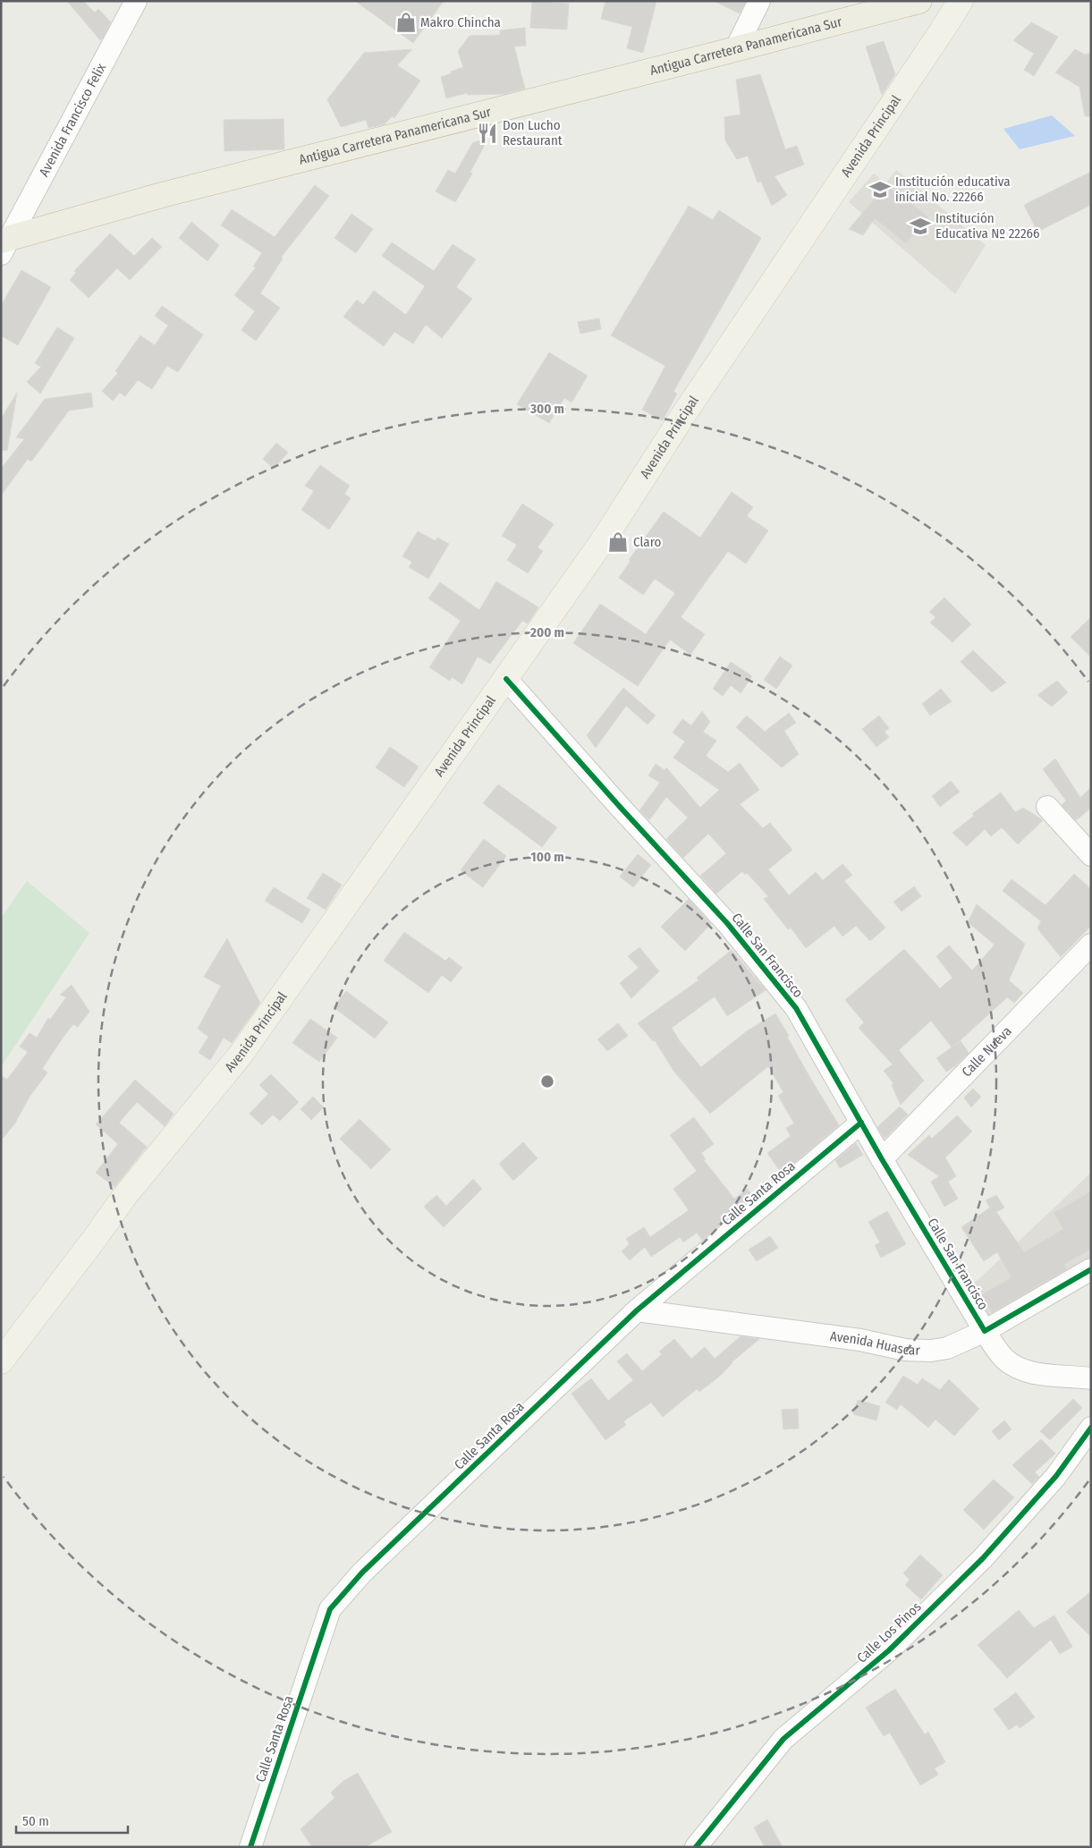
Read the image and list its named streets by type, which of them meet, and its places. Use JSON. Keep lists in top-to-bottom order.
{
  "streets": {
    "highway": ["Antigua Carretera Panamericana Sur"],
    "main road": ["Avenida Principal"],
    "street": [
      "Avenida Francisco Felix",
      "Calle San Francisco",
      "Calle Nueva",
      "Calle Santa Rosa",
      "Avenida Huascar",
      "Calle Los Pinos"
    ]
  },
  "crossings": [
    ["Antigua Carretera Panamericana Sur", "Avenida Francisco Felix"],
    ["Avenida Principal", "Calle San Francisco"],
    ["Calle San Francisco", "Calle Nueva"],
    ["Calle San Francisco", "Calle Santa Rosa"],
    ["Calle San Francisco", "Avenida Huascar"],
    ["Calle Santa Rosa", "Avenida Huascar"]
  ],
  "places": {
    "shop": ["Makro Chincha", "Claro"],
    "restaurant": ["Don Lucho Restaurant"],
    "school or university": ["Institución educativa inicial No. 22266", "Institución Educativa Nº 22266"]
  },
  "scale_bar": "50 m",
  "rings": ["300 m", "200 m", "100 m"]
}
